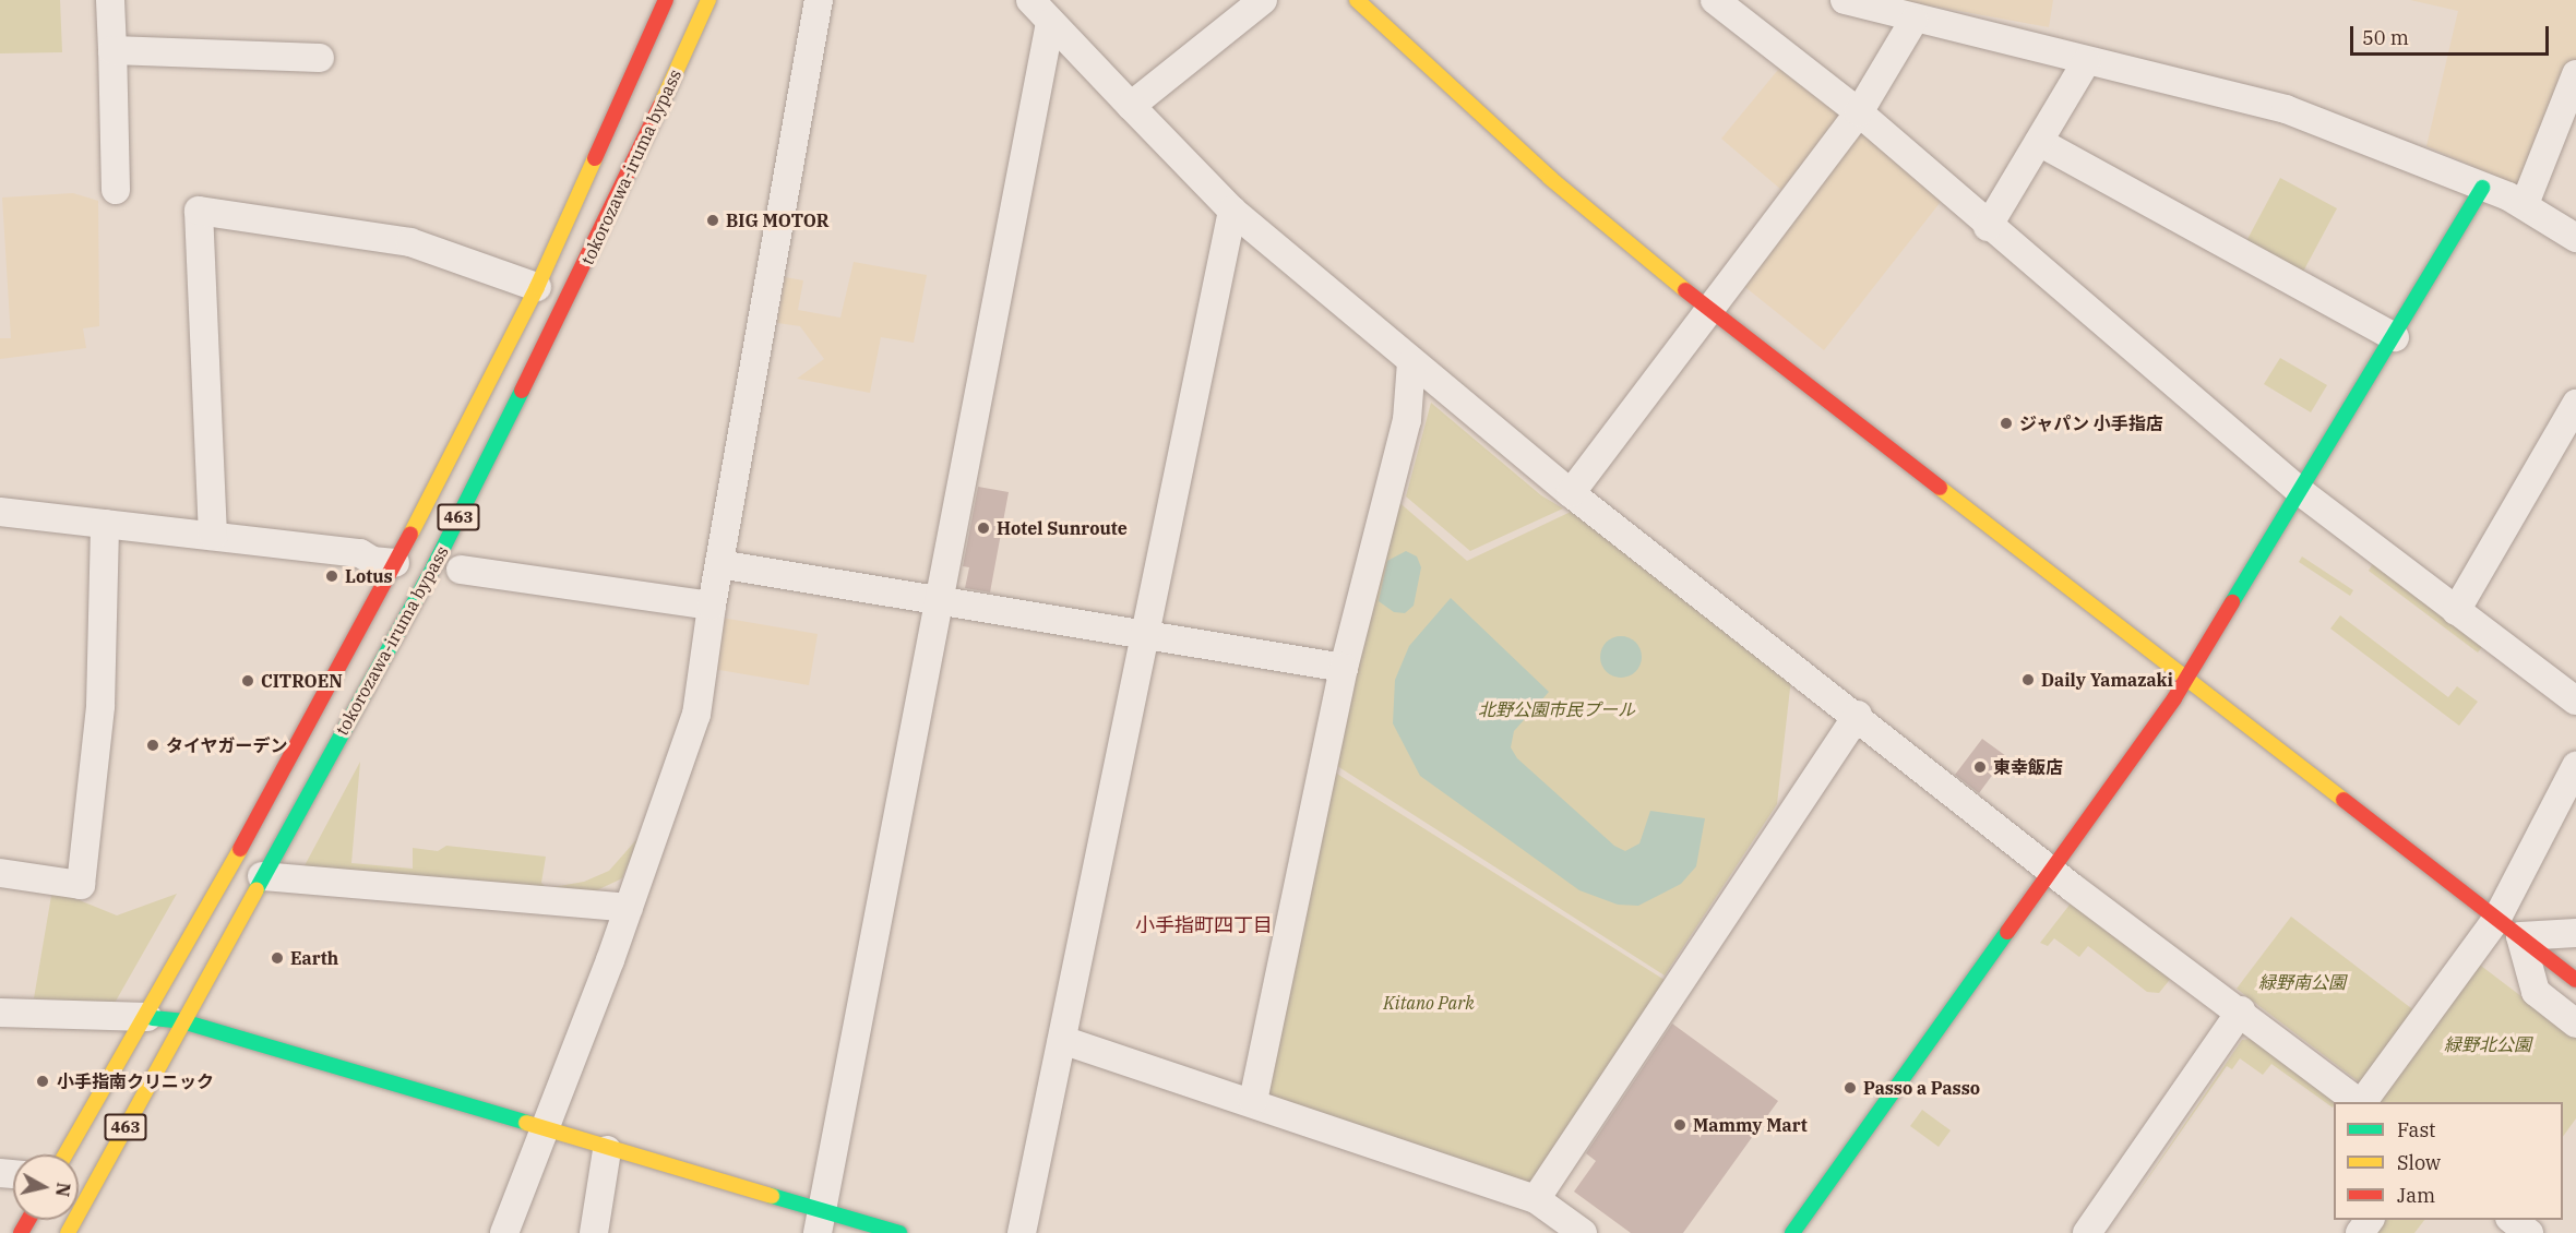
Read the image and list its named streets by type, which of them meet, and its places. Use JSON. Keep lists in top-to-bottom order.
{
  "streets": {
    "main road": ["tokorozawa-iruma bypass", "463"]
  },
  "districts": ["小手指町四丁目"],
  "parks": [
    "北野公園市民プール",
    "緑野南公園",
    "Kitano Park",
    "緑野北公園"
  ],
  "places": [
    "BIG MOTOR",
    "ジャパン 小手指店",
    "Hotel Sunroute",
    "Lotus",
    "Daily Yamazaki",
    "CITROEN",
    "タイヤガーデン",
    "東幸飯店",
    "Earth",
    "小手指南クリニック",
    "Passo a Passo",
    "Mammy Mart"
  ],
  "legend": ["Fast", "Slow", "Jam"],
  "scale_bar": "50 m",
  "north": "right"
}
